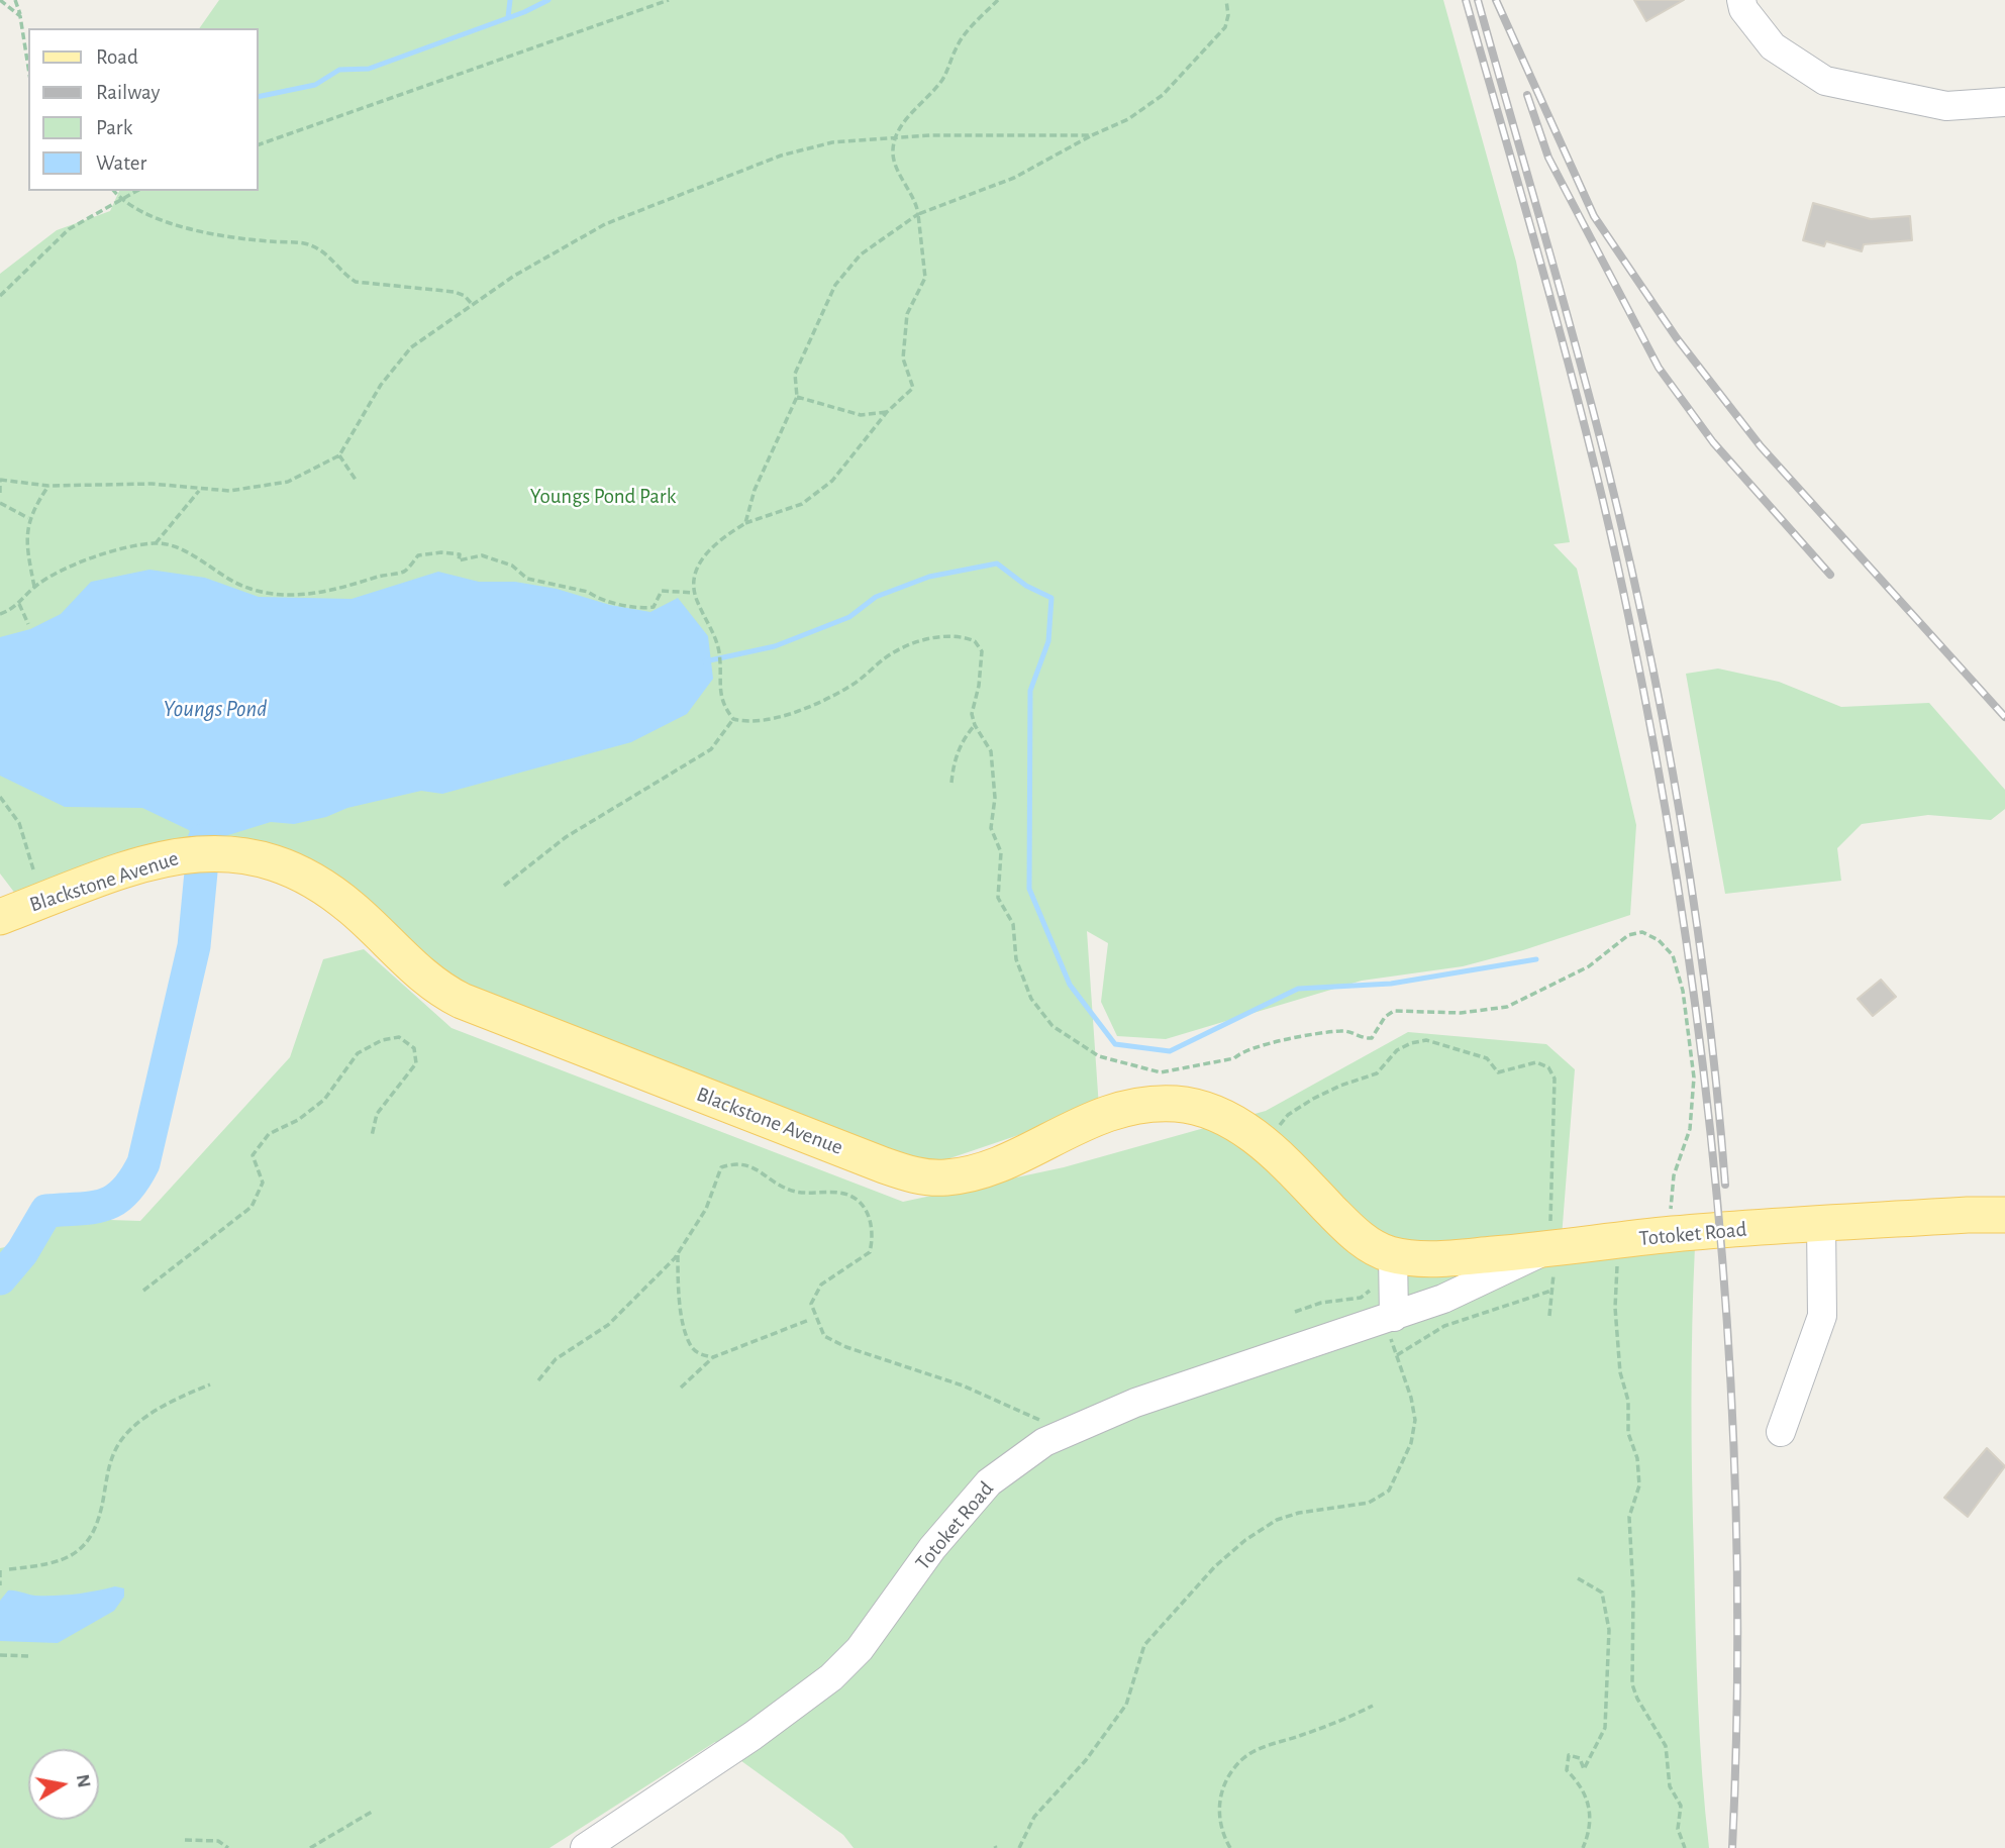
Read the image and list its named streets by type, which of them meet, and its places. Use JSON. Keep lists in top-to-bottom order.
{
  "streets": {
    "main road": ["Blackstone Avenue", "Totoket Road"]
  },
  "crossings": [
    ["Blackstone Avenue", "Totoket Road"]
  ],
  "water": ["Youngs Pond"],
  "parks": ["Youngs Pond Park"],
  "legend": [
    "Road",
    "Railway",
    "Park",
    "Water"
  ],
  "north": "right"
}
